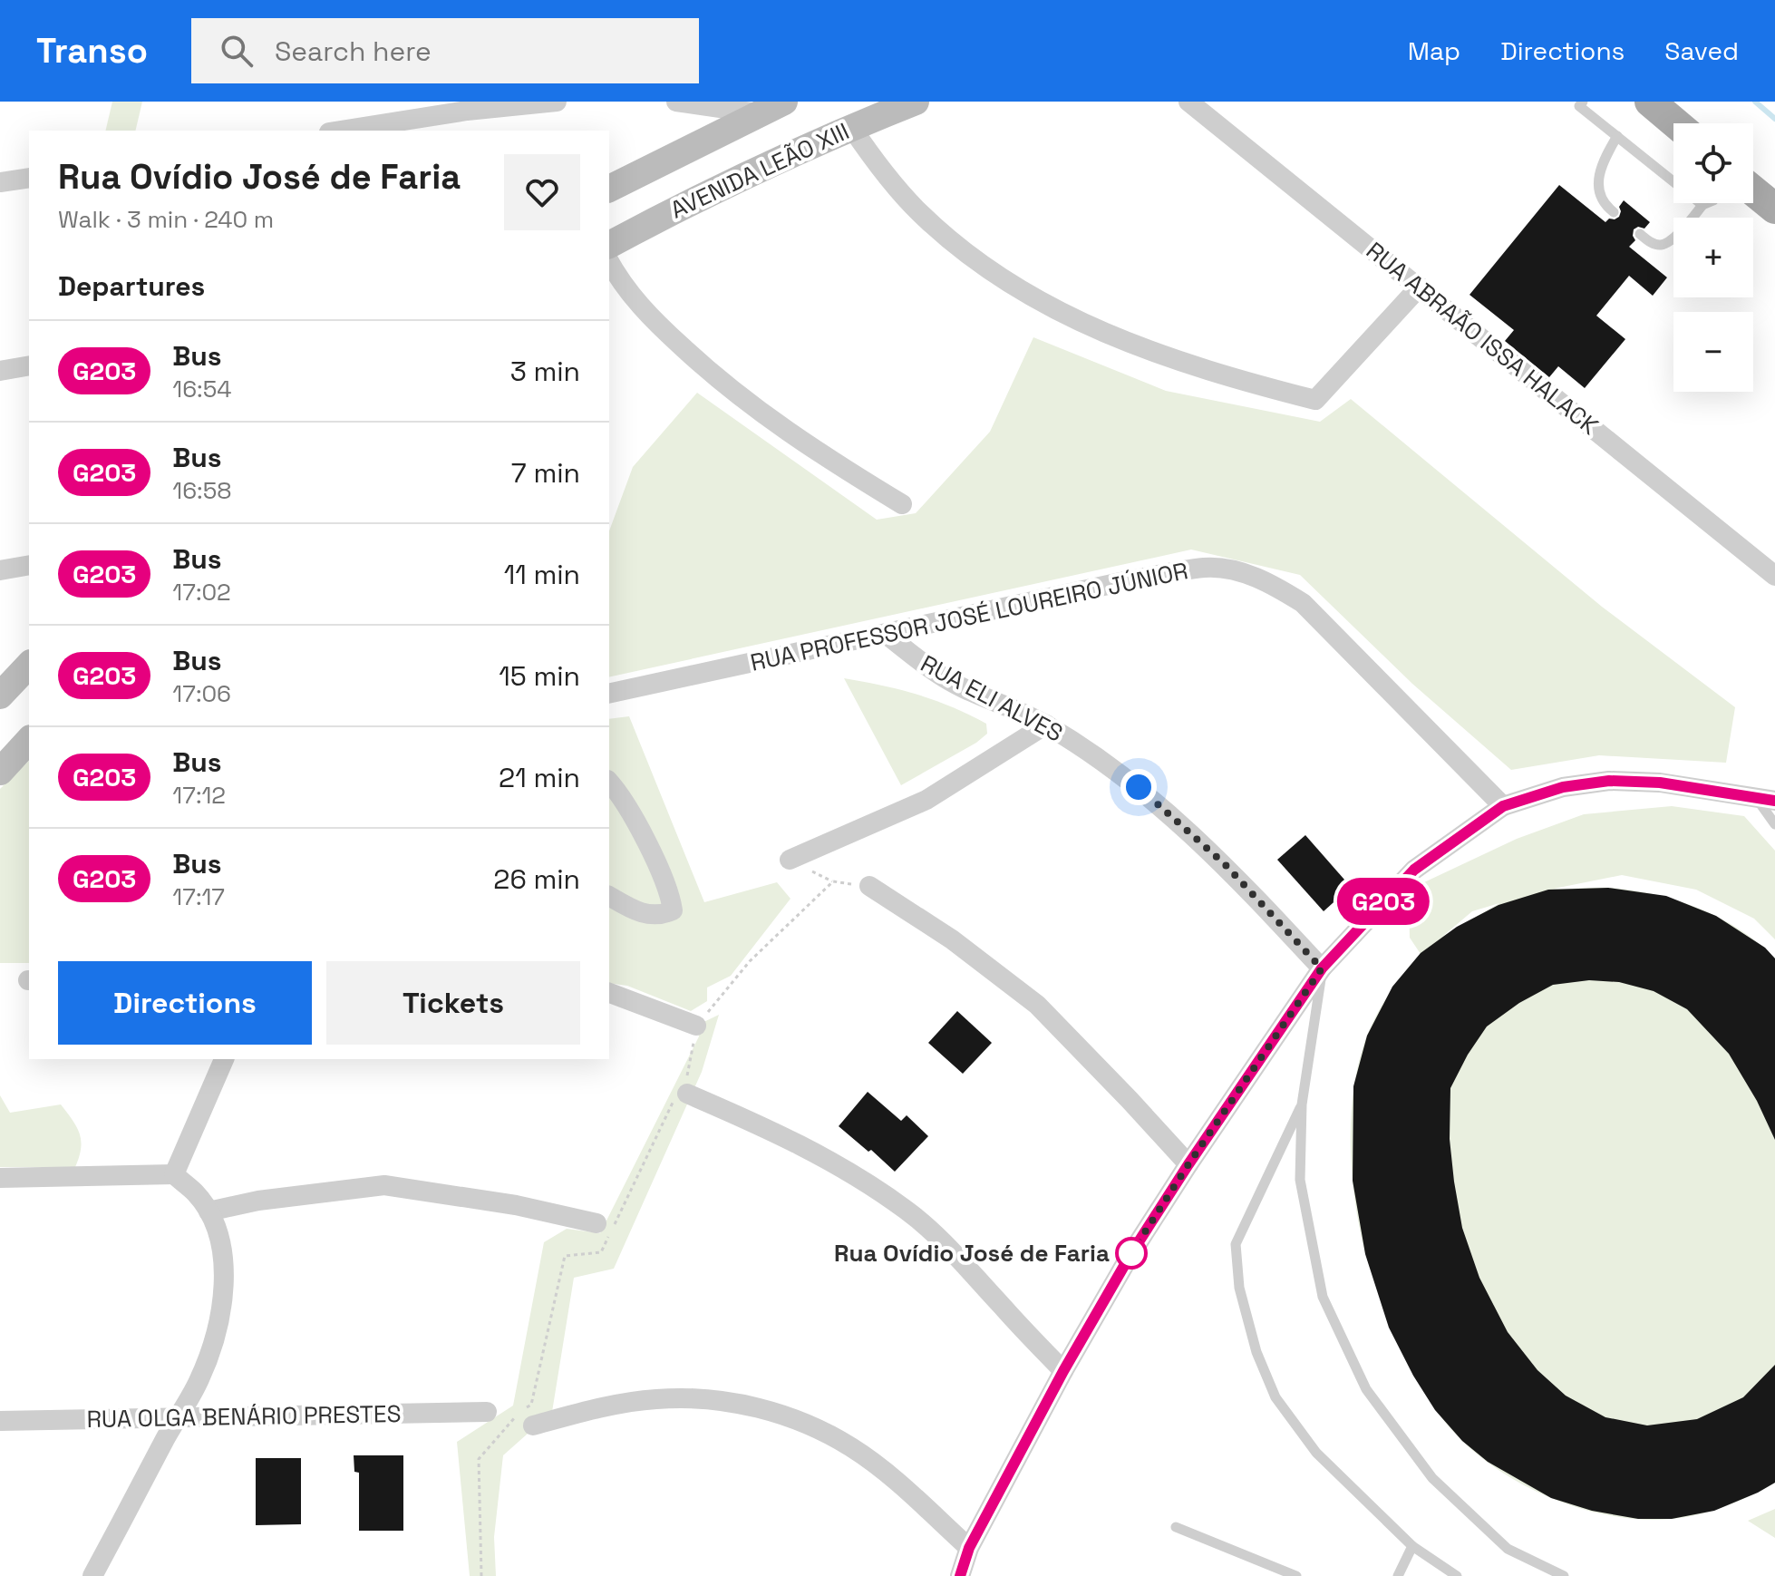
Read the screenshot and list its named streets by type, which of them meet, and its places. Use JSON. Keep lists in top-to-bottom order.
{
  "streets": {
    "main road": ["AVENIDA LEÃO XIII"],
    "street": [
      "RUA ABRAÃO ISSA HALACK",
      "RUA PROFESSOR JOSÉ LOUREIRO JÚNIOR",
      "RUA ELI ALVES",
      "RUA OLGA BENÁRIO PRESTES"
    ]
  },
  "crossings": [
    ["RUA PROFESSOR JOSÉ LOUREIRO JÚNIOR", "RUA ELI ALVES"]
  ],
  "places": ["Rua Ovídio José de Faria"],
  "lines": ["bus line G203"],
  "page": {
    "header": "Transo",
    "search": "Search here",
    "nav": ["Map", "Directions", "Saved"],
    "on_map": "G203",
    "map_buttons": ["+", "−"],
    "heading": [
      ["Rua Ovídio José de Faria", "Walk · 3 min · 240 m"],
      "Departures"
    ],
    "list": [
      {
        "mark": "G203",
        "name": "Bus",
        "note": "16:54",
        "value": "3 min"
      },
      {
        "mark": "G203",
        "name": "Bus",
        "note": "16:58",
        "value": "7 min"
      },
      {
        "mark": "G203",
        "name": "Bus",
        "note": "17:02",
        "value": "11 min"
      },
      {
        "mark": "G203",
        "name": "Bus",
        "note": "17:06",
        "value": "15 min"
      },
      {
        "mark": "G203",
        "name": "Bus",
        "note": "17:12",
        "value": "21 min"
      },
      {
        "mark": "G203",
        "name": "Bus",
        "note": "17:17",
        "value": "26 min"
      }
    ],
    "buttons": ["Directions", "Tickets"]
  }
}
